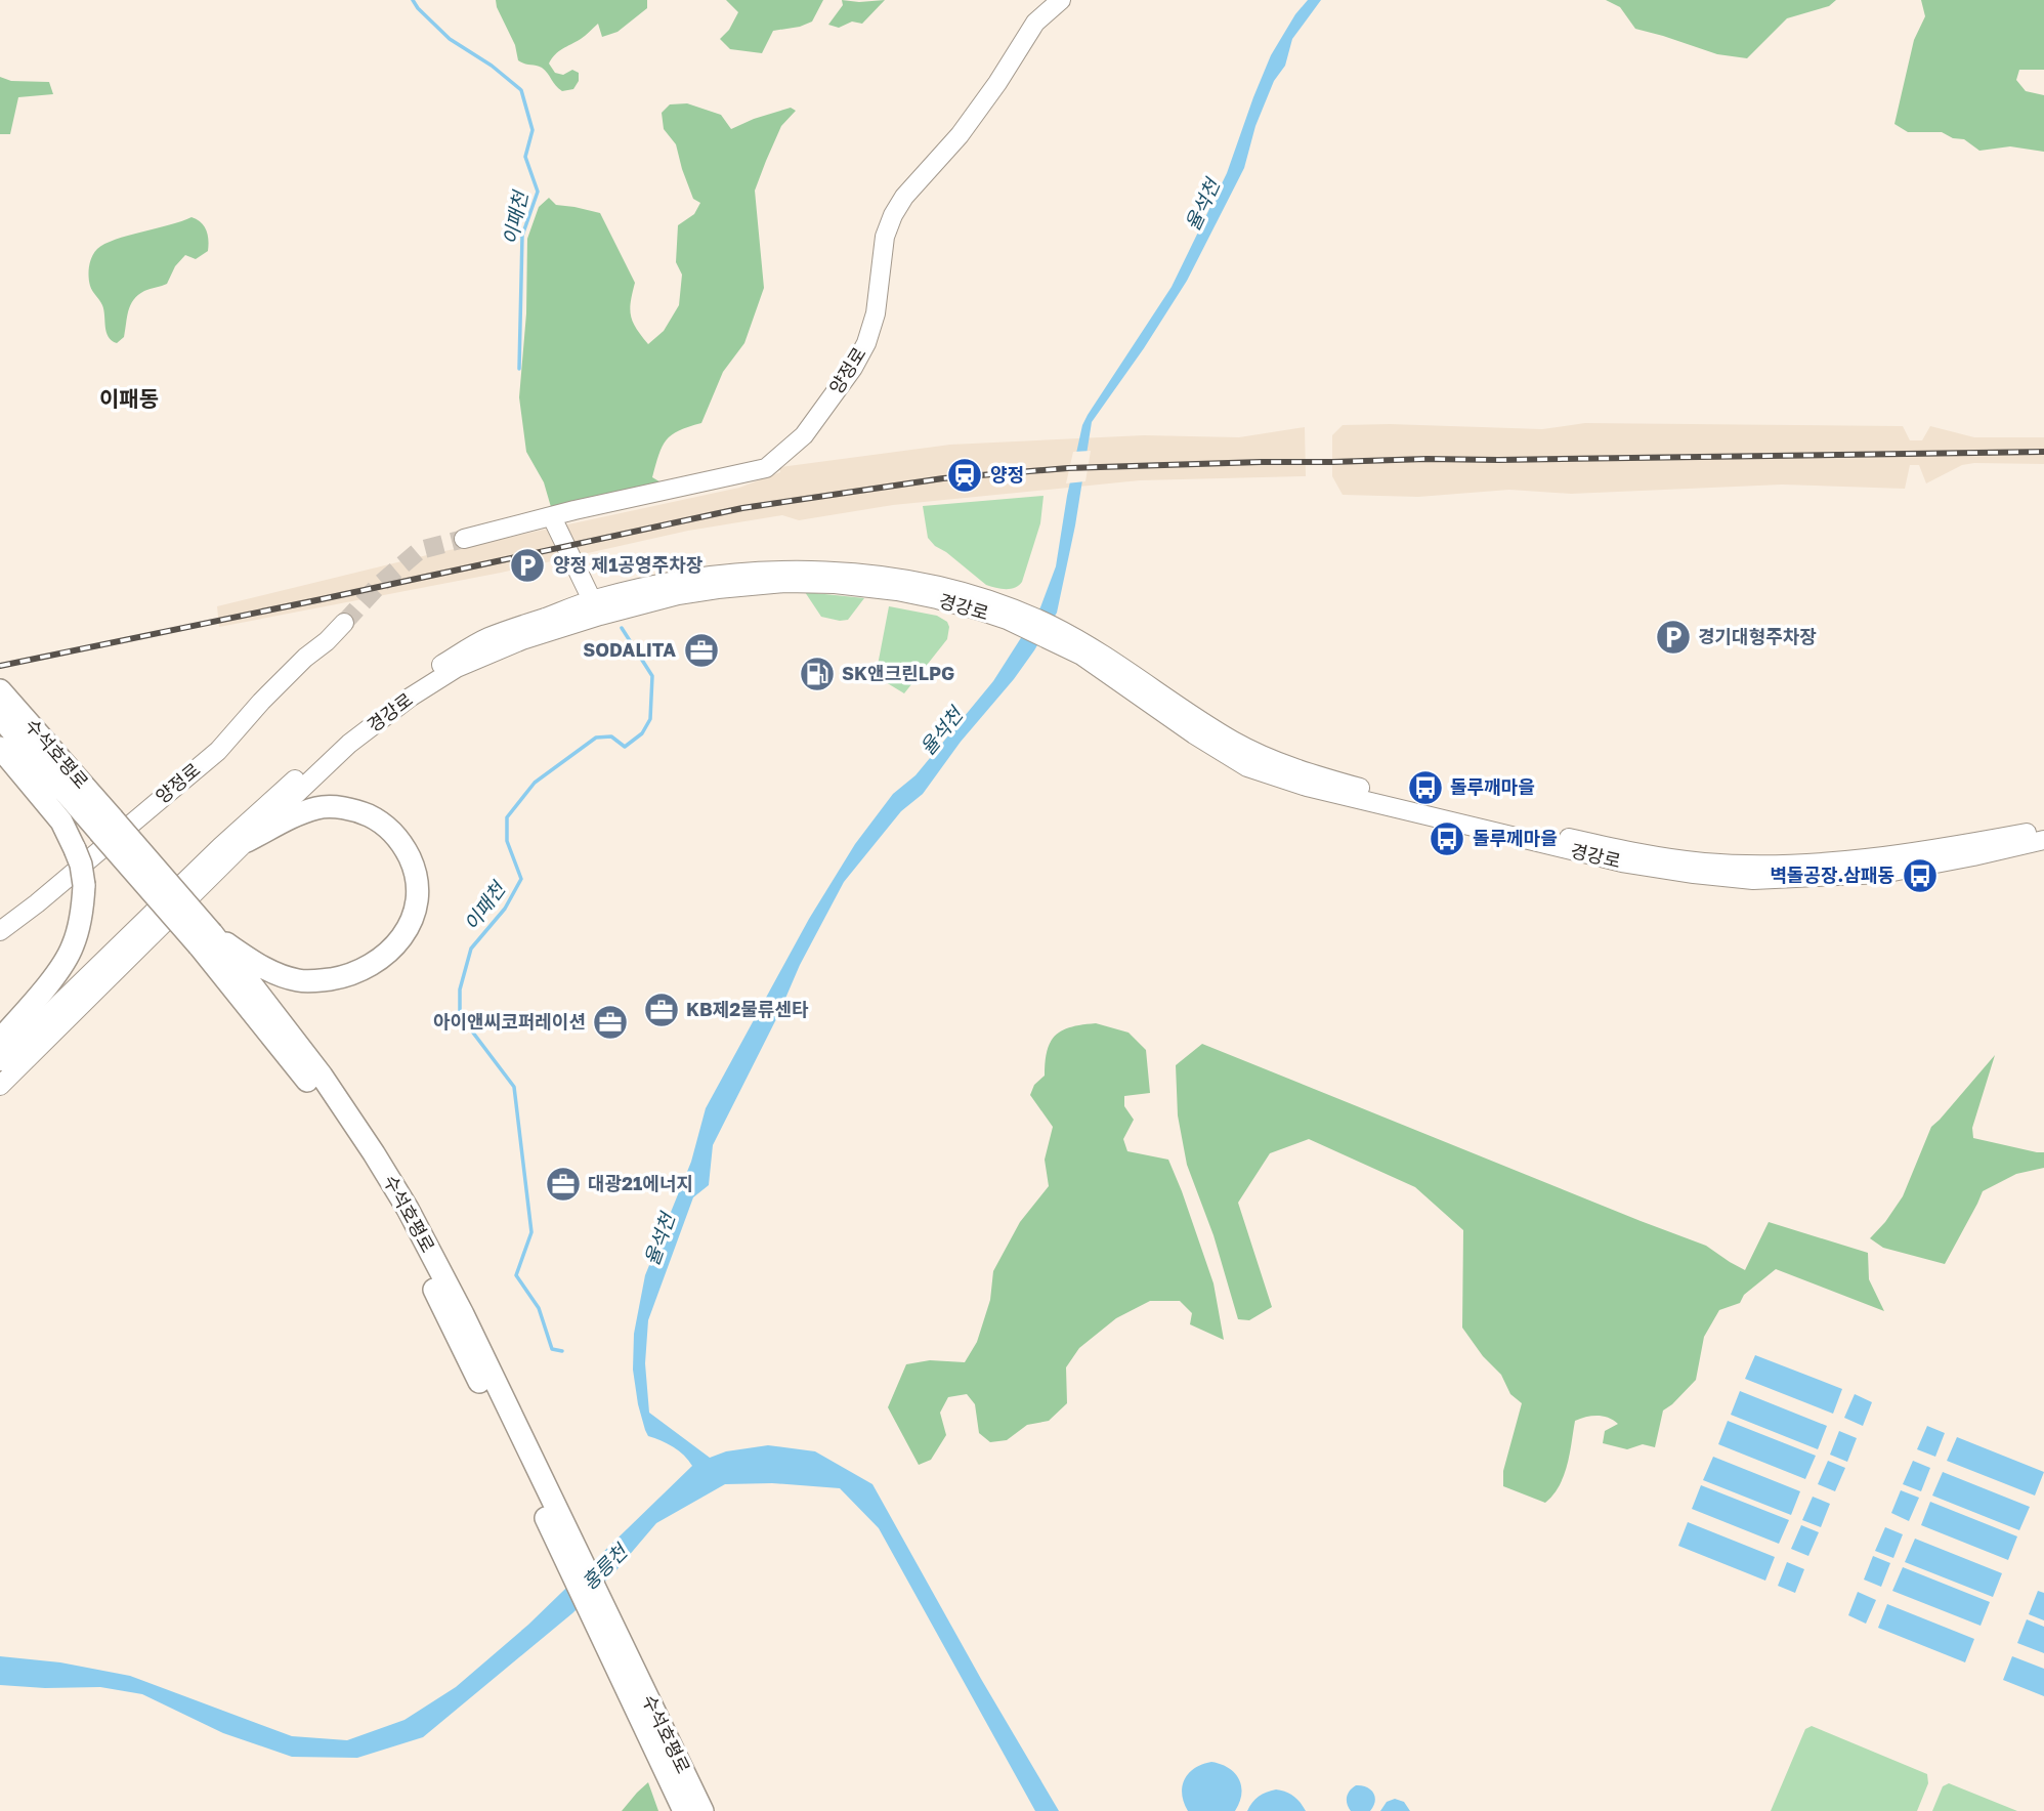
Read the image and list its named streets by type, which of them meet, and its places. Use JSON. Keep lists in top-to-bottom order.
{
  "streets": {
    "highway": ["수석호평로"],
    "main road": ["양정로", "경강로"]
  },
  "districts": ["이패동"],
  "water": ["율석천", "이패천", "홍릉천"],
  "places": {
    "station": ["양정"],
    "parking": ["양정 제1공영주차장", "경기대형주차장"],
    "office": [
      "SODALITA",
      "KB제2물류센타",
      "아이앤씨코퍼레이션",
      "대광21에너지"
    ],
    "fuel station": ["SK앤크린LPG"],
    "bus stop": ["돌루깨마을", "돌루께마을", "벽돌공장.삼패동"]
  }
}
